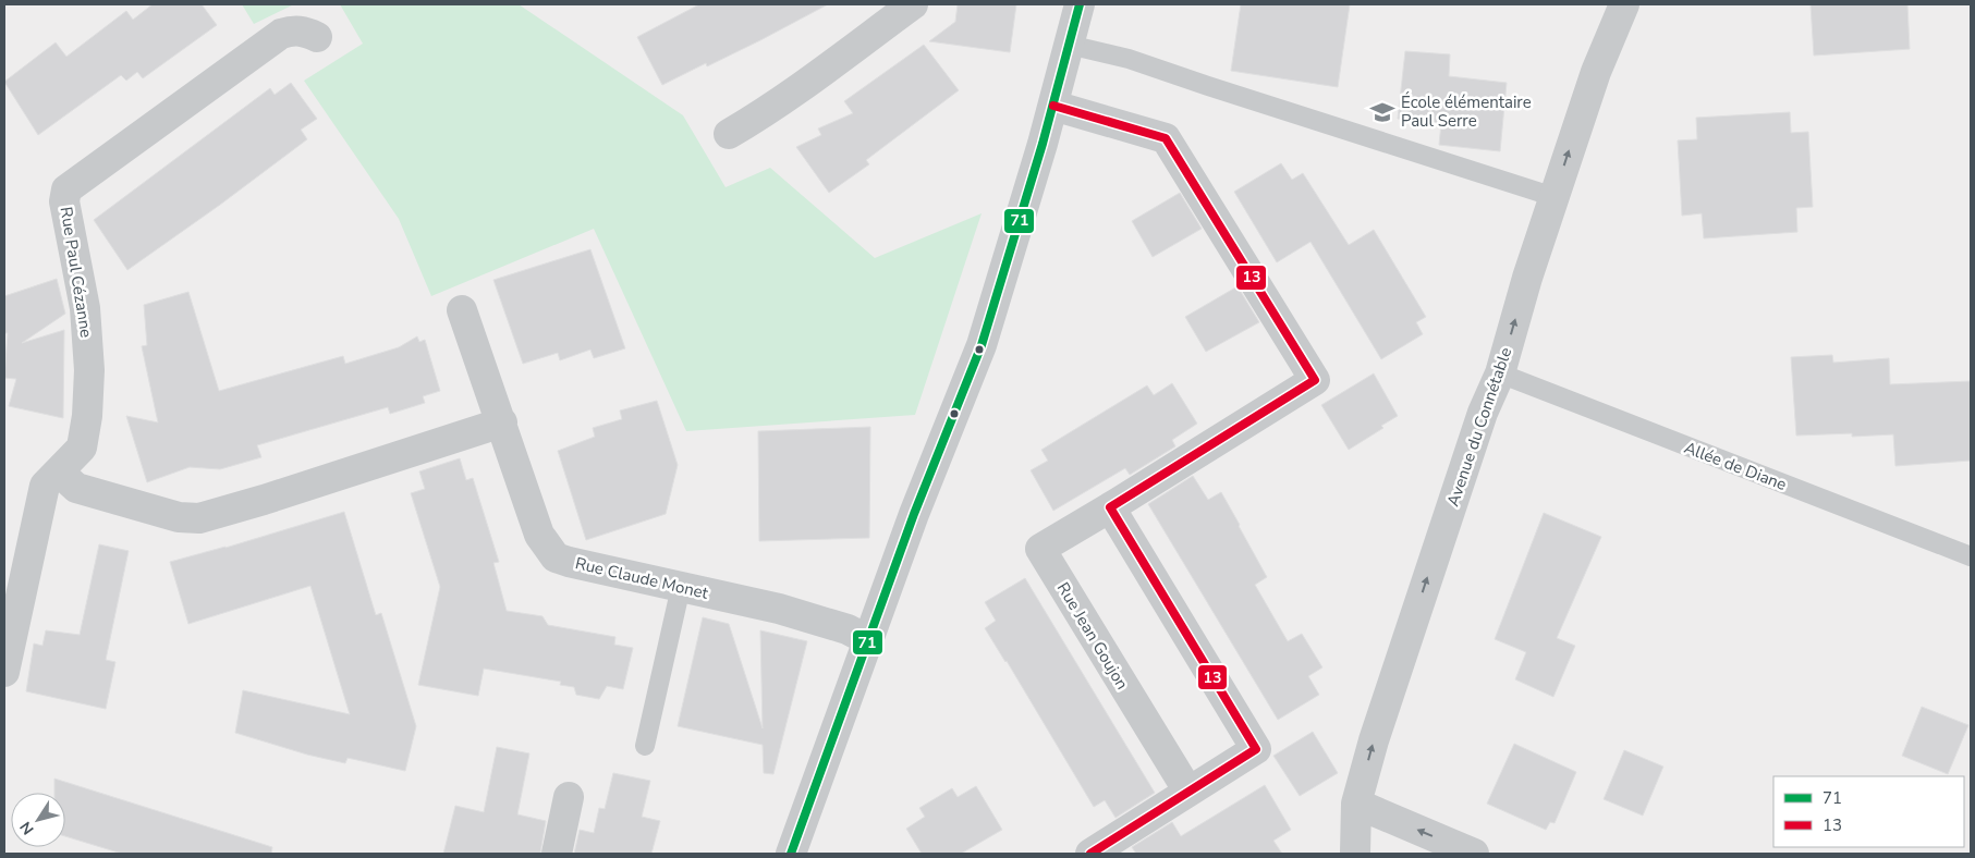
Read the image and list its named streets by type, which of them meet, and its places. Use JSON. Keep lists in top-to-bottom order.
{
  "streets": {
    "street": [
      "Rue Paul Cézanne",
      "Avenue du Connétable",
      "Rue Claude Monet",
      "Rue Jean Goujon"
    ],
    "lane": ["Allée de Diane"]
  },
  "crossings": [
    ["Avenue du Connétable", "Allée de Diane"]
  ],
  "one_way": ["Avenue du Connétable"],
  "places": {
    "school or university": ["École élémentaire Paul Serre"]
  },
  "lines": ["transit line 71", "transit line 13"],
  "legend": ["71", "13"],
  "north": "bottom left"
}
